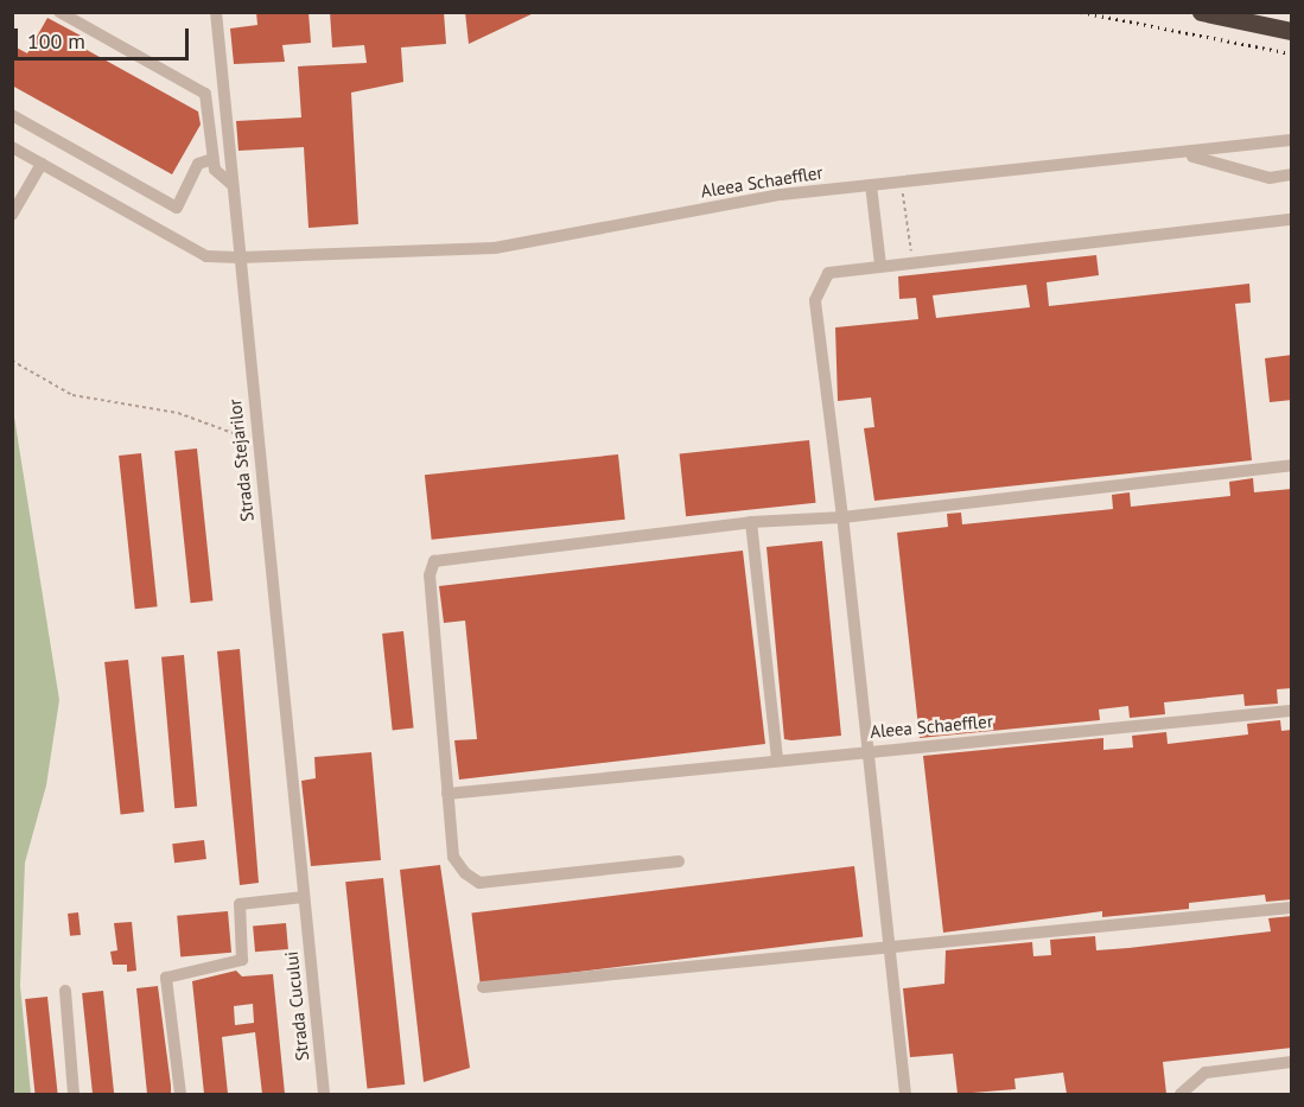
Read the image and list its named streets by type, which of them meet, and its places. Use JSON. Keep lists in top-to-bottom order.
{
  "streets": {
    "street": ["Aleea Schaeffler", "Strada Stejarilor", "Strada Cucului"]
  },
  "crossings": [
    ["Aleea Schaeffler", "Strada Stejarilor"],
    ["Strada Stejarilor", "Strada Cucului"]
  ],
  "scale_bar": "100 m"
}
